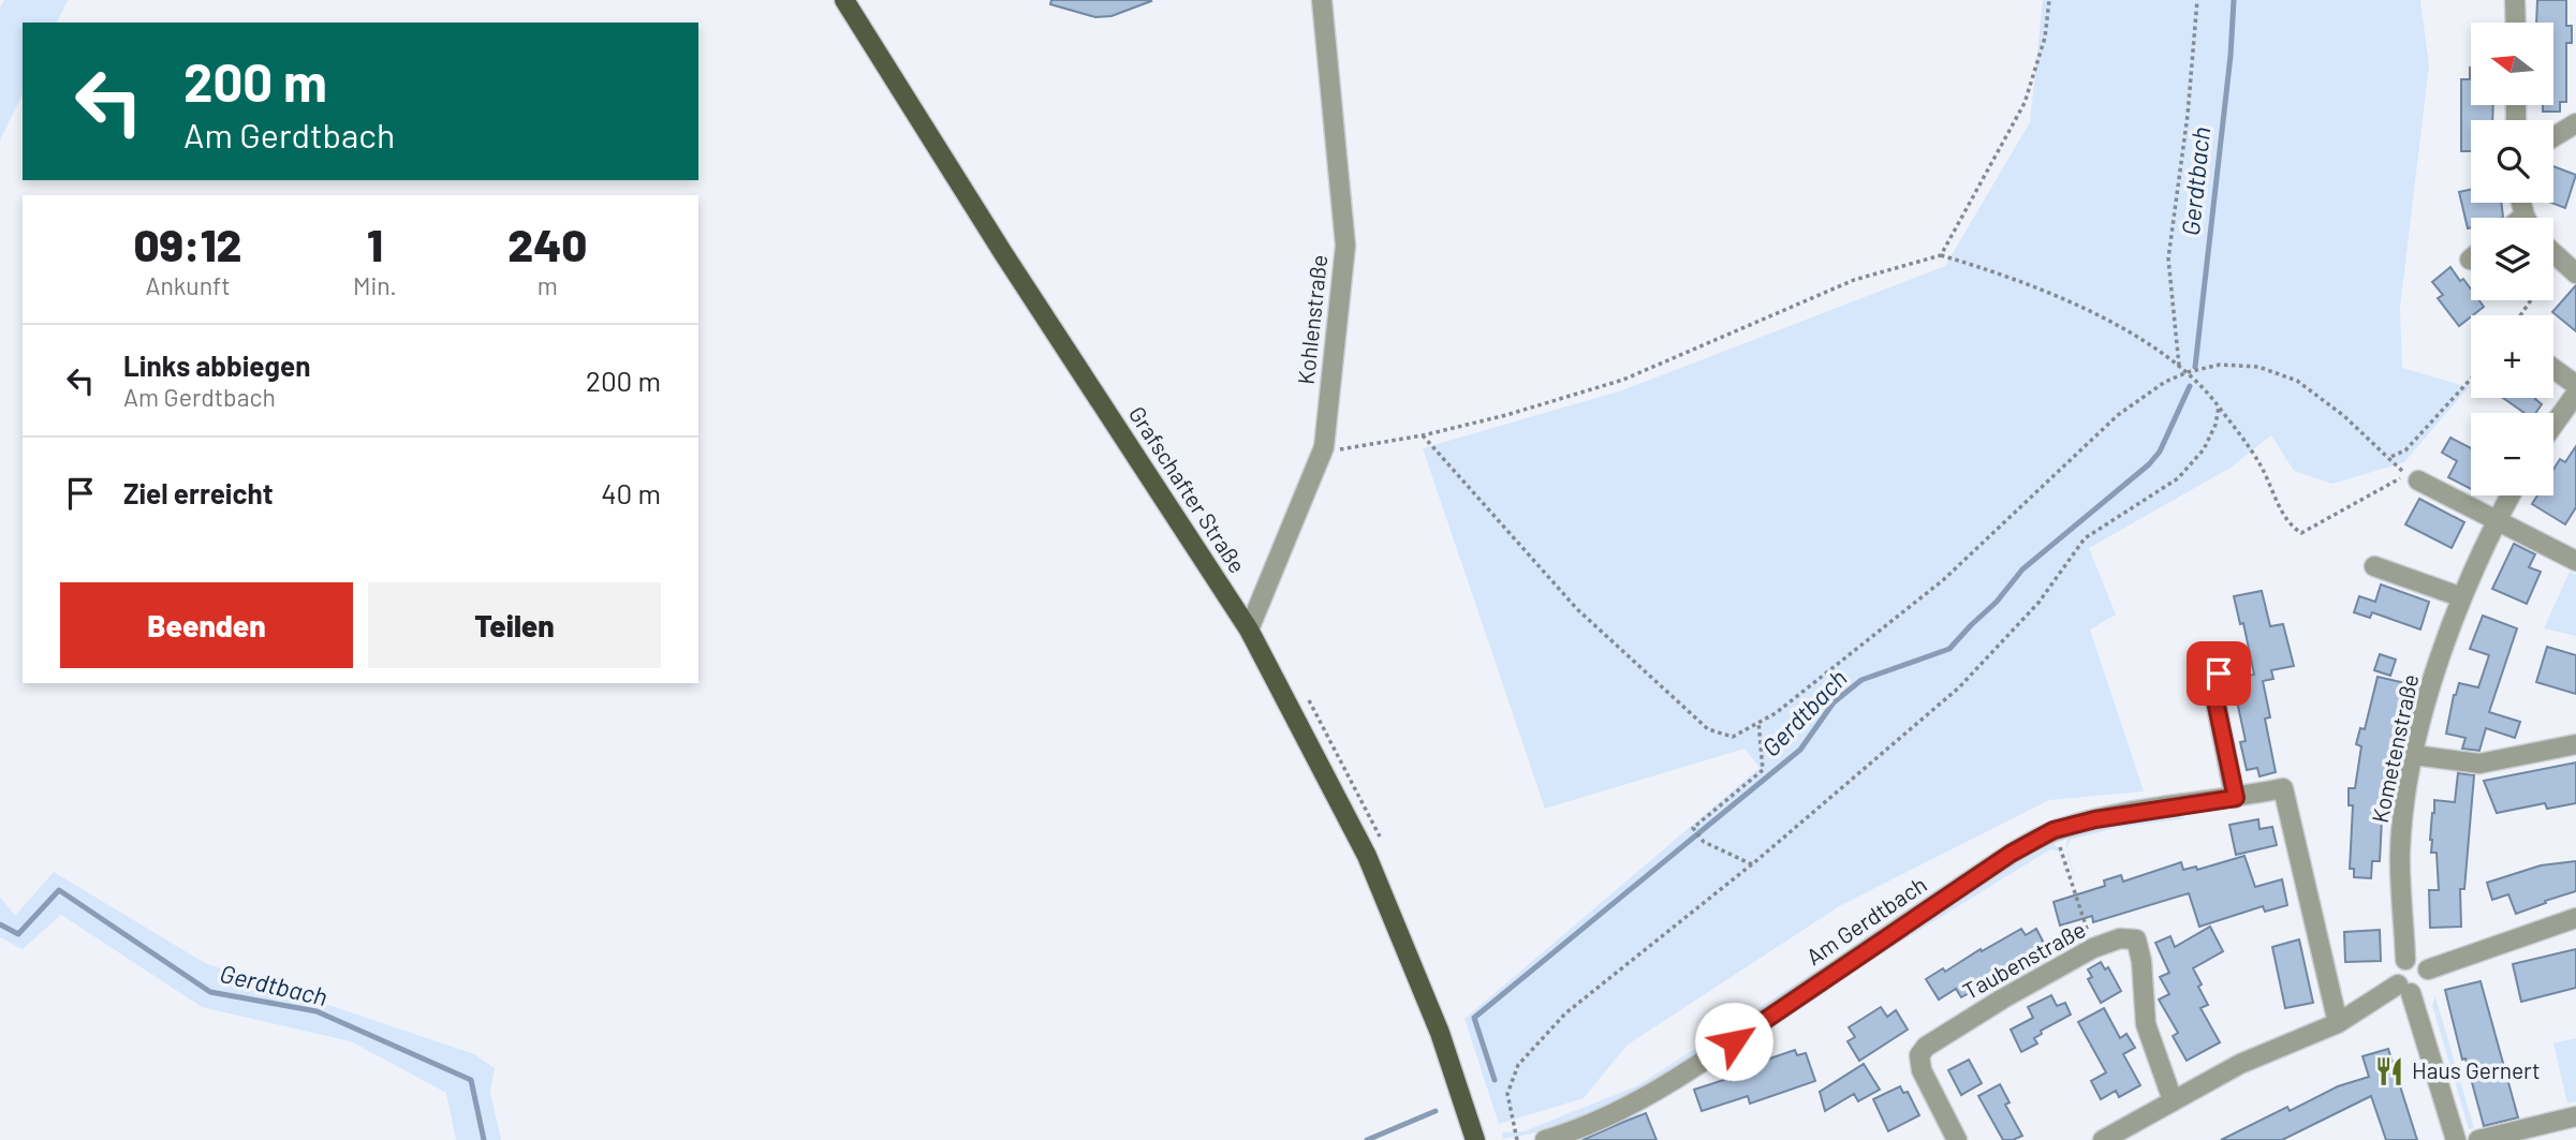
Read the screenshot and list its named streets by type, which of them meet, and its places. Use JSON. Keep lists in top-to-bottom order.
{
  "streets": {
    "main road": ["Grafschafter Straße"],
    "street": [
      "Kohlenstraße",
      "Kometenstraße",
      "Am Gerdtbach",
      "Taubenstraße"
    ]
  },
  "crossings": [
    ["Kohlenstraße", "Grafschafter Straße"]
  ],
  "water": ["Gerdtbach"],
  "places": {
    "restaurant": ["Haus Gernert"]
  },
  "north": "left",
  "page": {
    "map_buttons": ["+", "−"],
    "turn": ["200 m", "Am Gerdtbach"],
    "eta": [
      "09:12",
      "Ankunft",
      "1",
      "Min.",
      "240",
      "m"
    ],
    "list": [
      {
        "name": "Links abbiegen",
        "note": "Am Gerdtbach",
        "value": "200 m"
      },
      {
        "name": "Ziel erreicht",
        "value": "40 m"
      }
    ],
    "buttons": ["Beenden", "Teilen"]
  }
}
